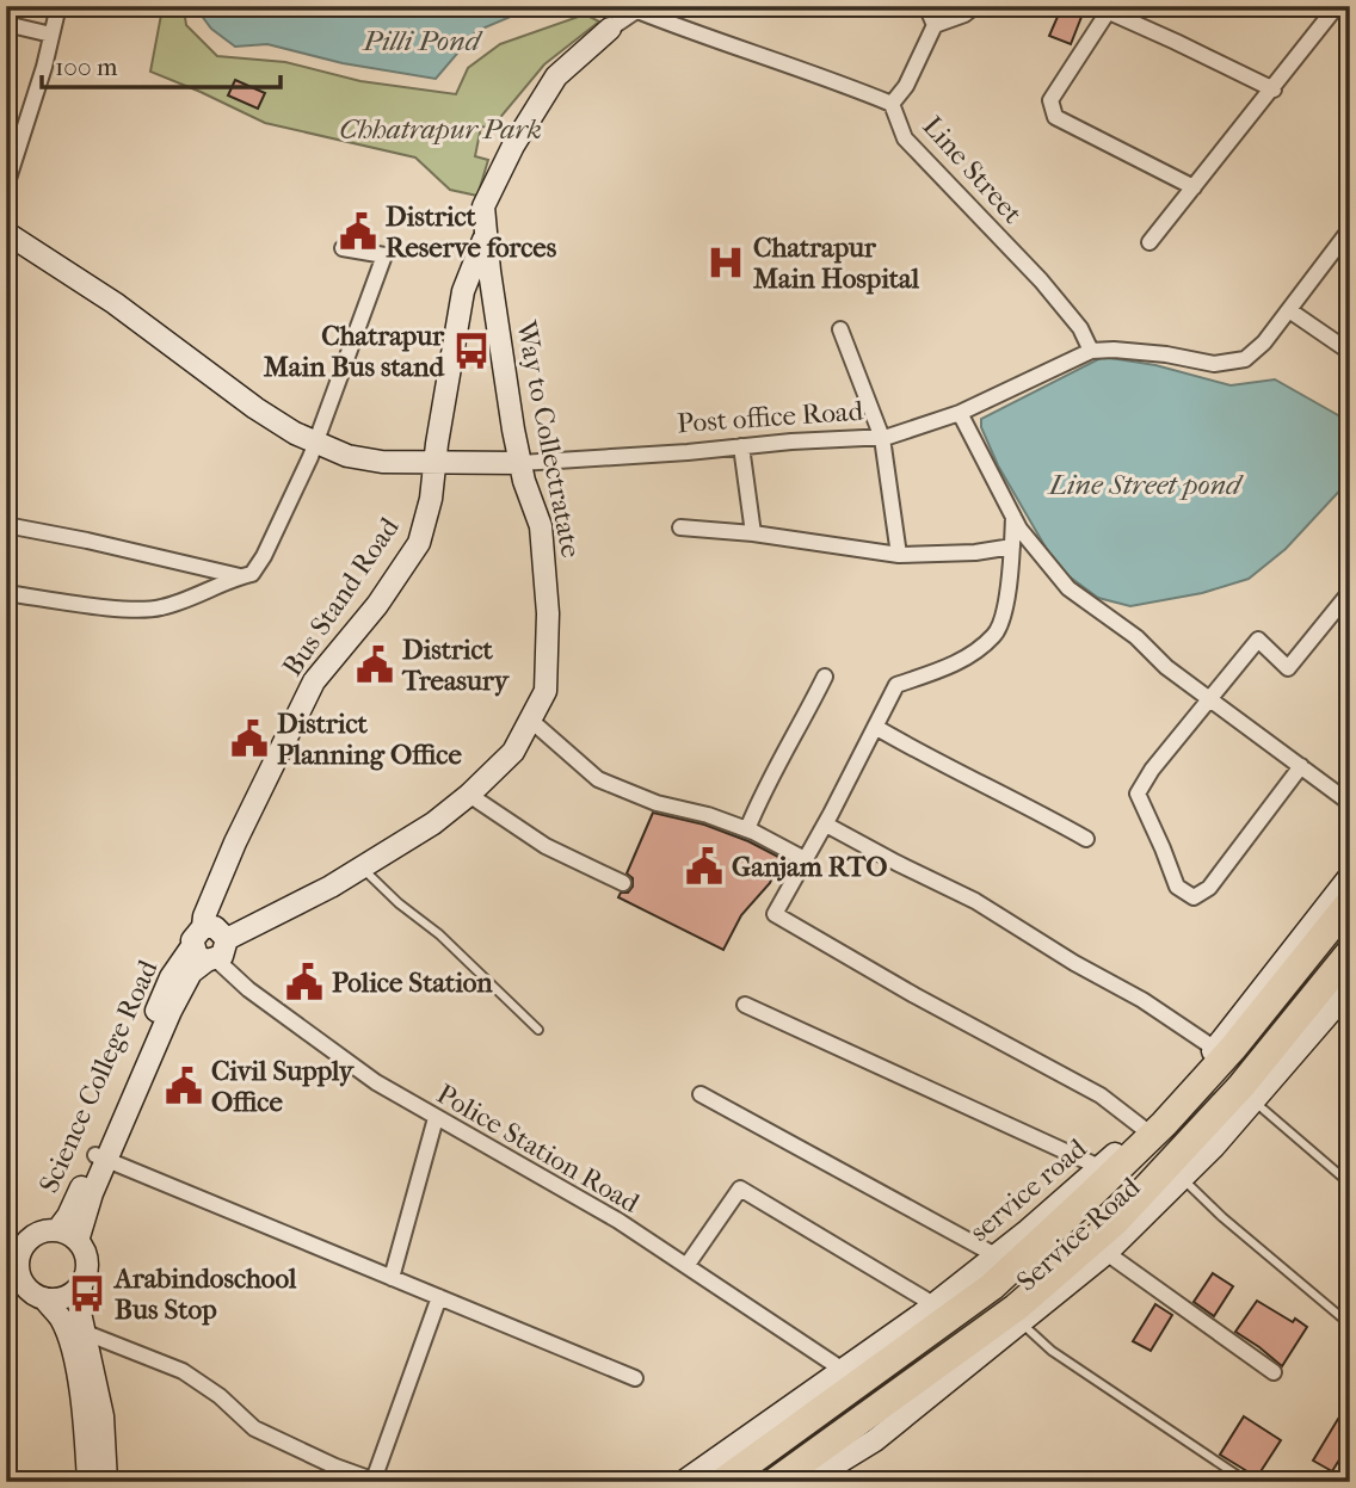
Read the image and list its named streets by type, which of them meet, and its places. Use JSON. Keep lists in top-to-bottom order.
{
  "streets": {
    "main road": [
      "Post office Road",
      "Way to Collectratate",
      "Bus Stand Road",
      "Science College Road",
      "service road",
      "Service Road"
    ],
    "street": ["Line Street", "Police Station Road"]
  },
  "crossings": [
    ["Line Street", "Post office Road"],
    ["Post office Road", "Way to Collectratate"],
    ["Post office Road", "Bus Stand Road"],
    ["Way to Collectratate", "Bus Stand Road"],
    ["Way to Collectratate", "Science College Road"],
    ["Way to Collectratate", "Police Station Road"],
    ["Bus Stand Road", "Science College Road"],
    ["Bus Stand Road", "Police Station Road"],
    ["Science College Road", "Police Station Road"],
    ["Police Station Road", "service road"]
  ],
  "water": ["Pilli Pond", "Line Street pond"],
  "parks": ["Chhatrapur Park"],
  "places": {
    "public building": [
      "District Reserve forces",
      "District Treasury",
      "District Planning Office",
      "Ganjam RTO",
      "Police Station",
      "Civil Supply Office"
    ],
    "hospital": ["Chatrapur Main Hospital"],
    "bus stop": ["Chatrapur Main Bus stand", "Arabindoschool Bus Stop"]
  },
  "scale_bar": "100 m"
}
